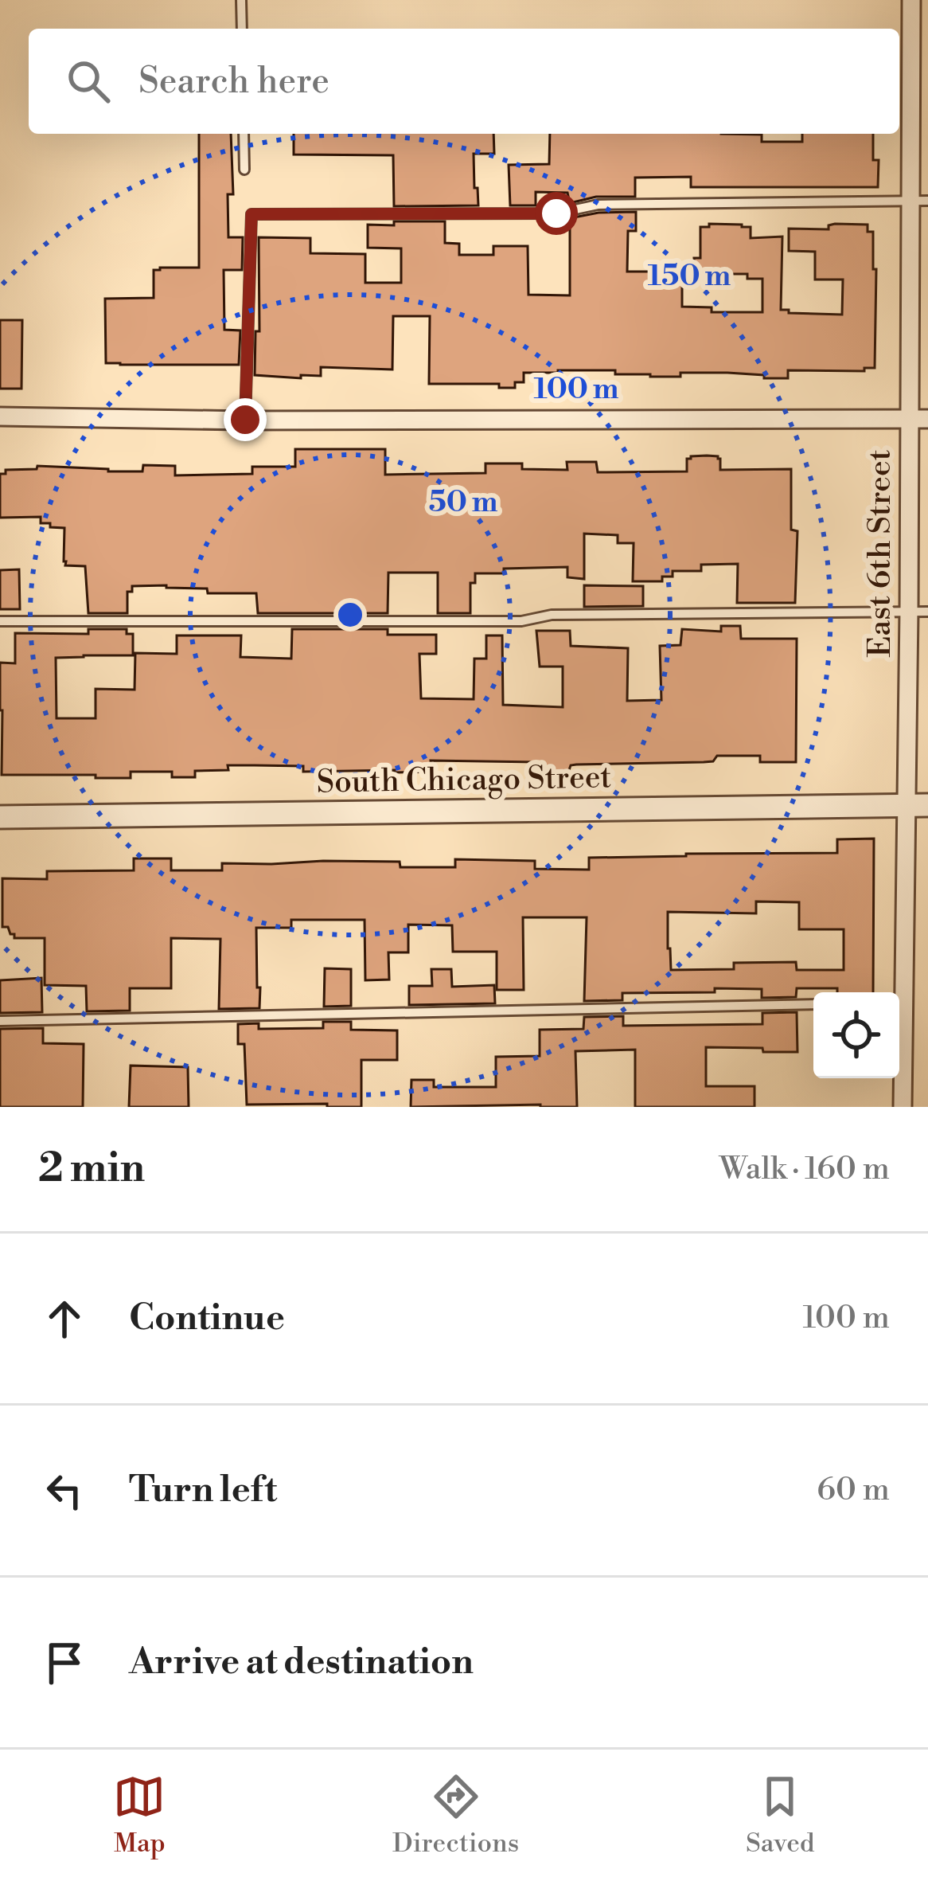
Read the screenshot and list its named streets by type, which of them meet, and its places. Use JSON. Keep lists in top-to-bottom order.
{
  "streets": {
    "street": ["East 6th Street", "South Chicago Street"]
  },
  "crossings": [
    ["East 6th Street", "South Chicago Street"]
  ],
  "page": {
    "search": "Search here",
    "heading": ["2 min", "Walk · 160 m"],
    "list": [
      ["Continue", "100 m"],
      ["Turn left", "60 m"],
      "Arrive at destination"
    ],
    "nav": ["Map", "Directions", "Saved"]
  },
  "rings": ["150 m", "100 m", "50 m"]
}
